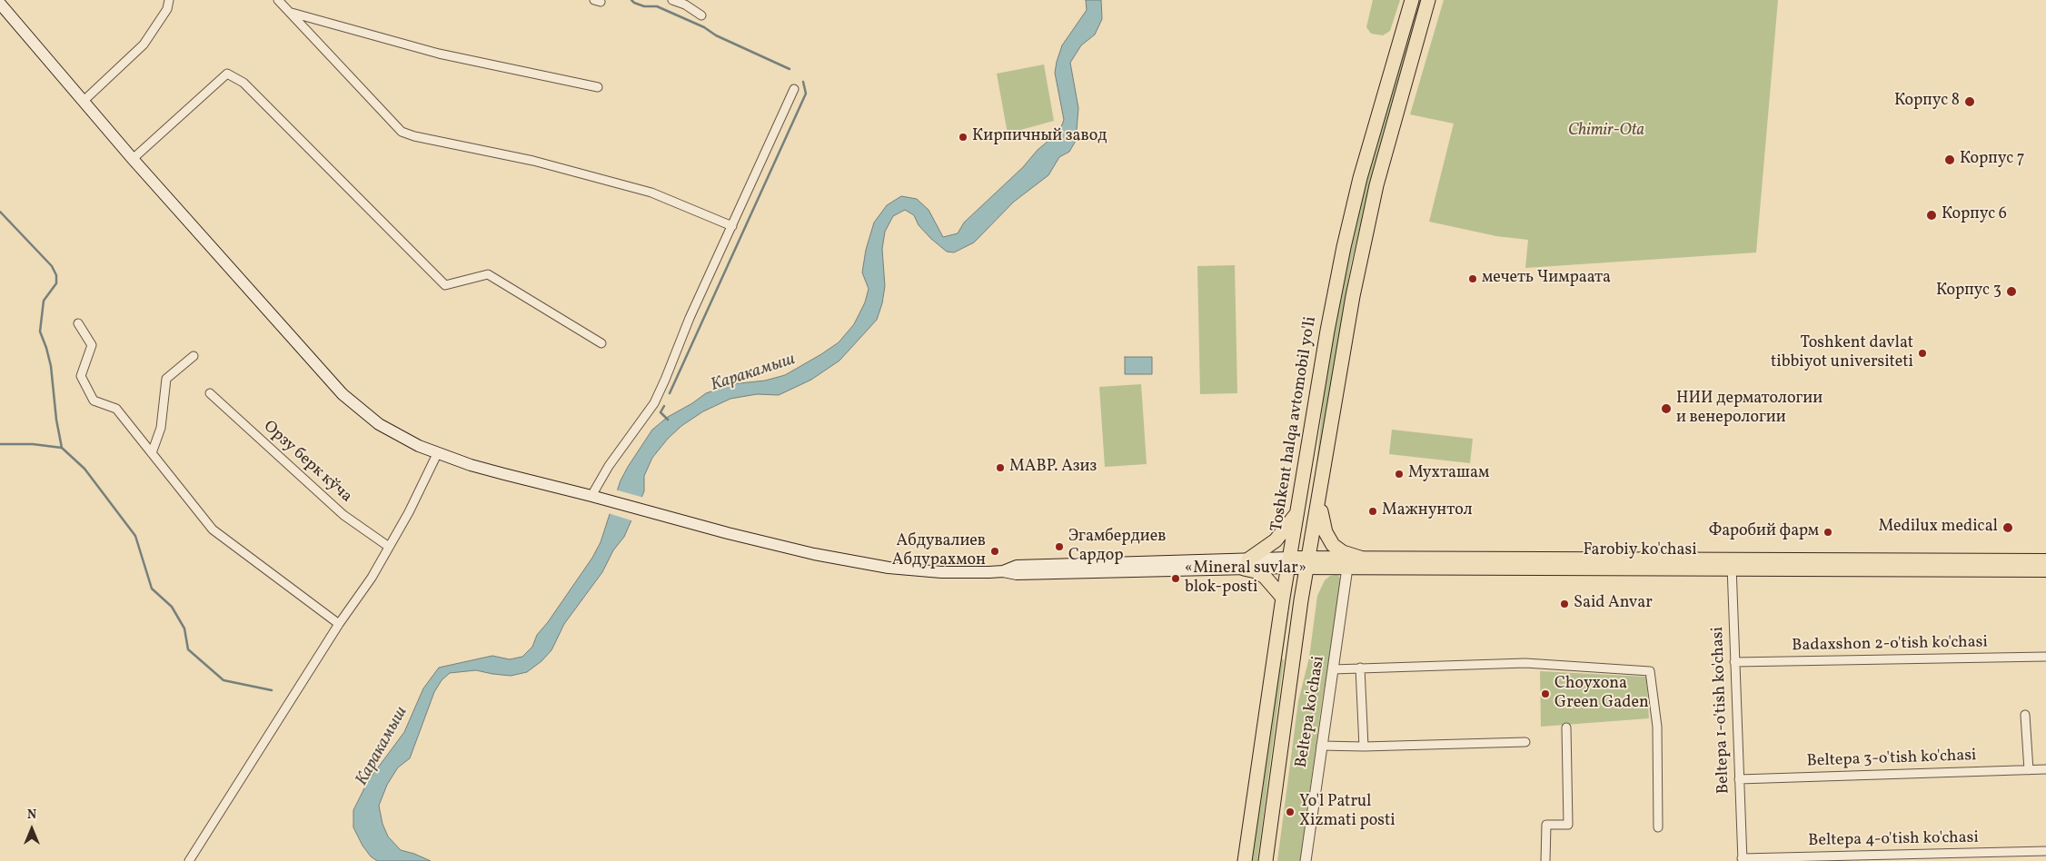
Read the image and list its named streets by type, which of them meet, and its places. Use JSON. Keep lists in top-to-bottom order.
{
  "streets": {
    "highway": ["Toshkent halqa avtomobil yo'li"],
    "main road": ["Farobiy ko'chasi"],
    "street": [
      "Орзу берк кўча",
      "Badaxshon 2-o'tish ko'chasi",
      "Beltepa 1-o'tish ko'chasi",
      "Beltepa ko'chasi",
      "Beltepa 3-o'tish ko'chasi",
      "Beltepa 4-o'tish ko'chasi"
    ]
  },
  "crossings": [
    ["Toshkent halqa avtomobil yo'li", "Farobiy ko'chasi"],
    ["Farobiy ko'chasi", "Beltepa 1-o'tish ko'chasi"],
    ["Farobiy ko'chasi", "Beltepa ko'chasi"],
    ["Badaxshon 2-o'tish ko'chasi", "Beltepa 1-o'tish ko'chasi"],
    ["Beltepa 1-o'tish ko'chasi", "Beltepa 3-o'tish ko'chasi"],
    ["Beltepa 1-o'tish ko'chasi", "Beltepa 4-o'tish ko'chasi"]
  ],
  "water": ["Каракамыш"],
  "parks": ["Chimir-Ota"],
  "places": [
    "Корпус 8",
    "Кирпичный завод",
    "Корпус 7",
    "Корпус 6",
    "мечеть Чимраата",
    "Корпус 3",
    "Toshkent davlat tibbiyot universiteti",
    "НИИ дерматологии и венерологии",
    "МАВР. Азиз",
    "Мухташам",
    "Мажнунтол",
    "Medilux medical",
    "Фаробий фарм",
    "Эгамбердиев Сардор",
    "Абдувалиев Абдурахмон",
    "«Mineral suvlar» blok-posti",
    "Said Anvar",
    "Choyxona Green Gaden",
    "Yo'l Patrul Xizmati posti"
  ],
  "north": "top"
}
